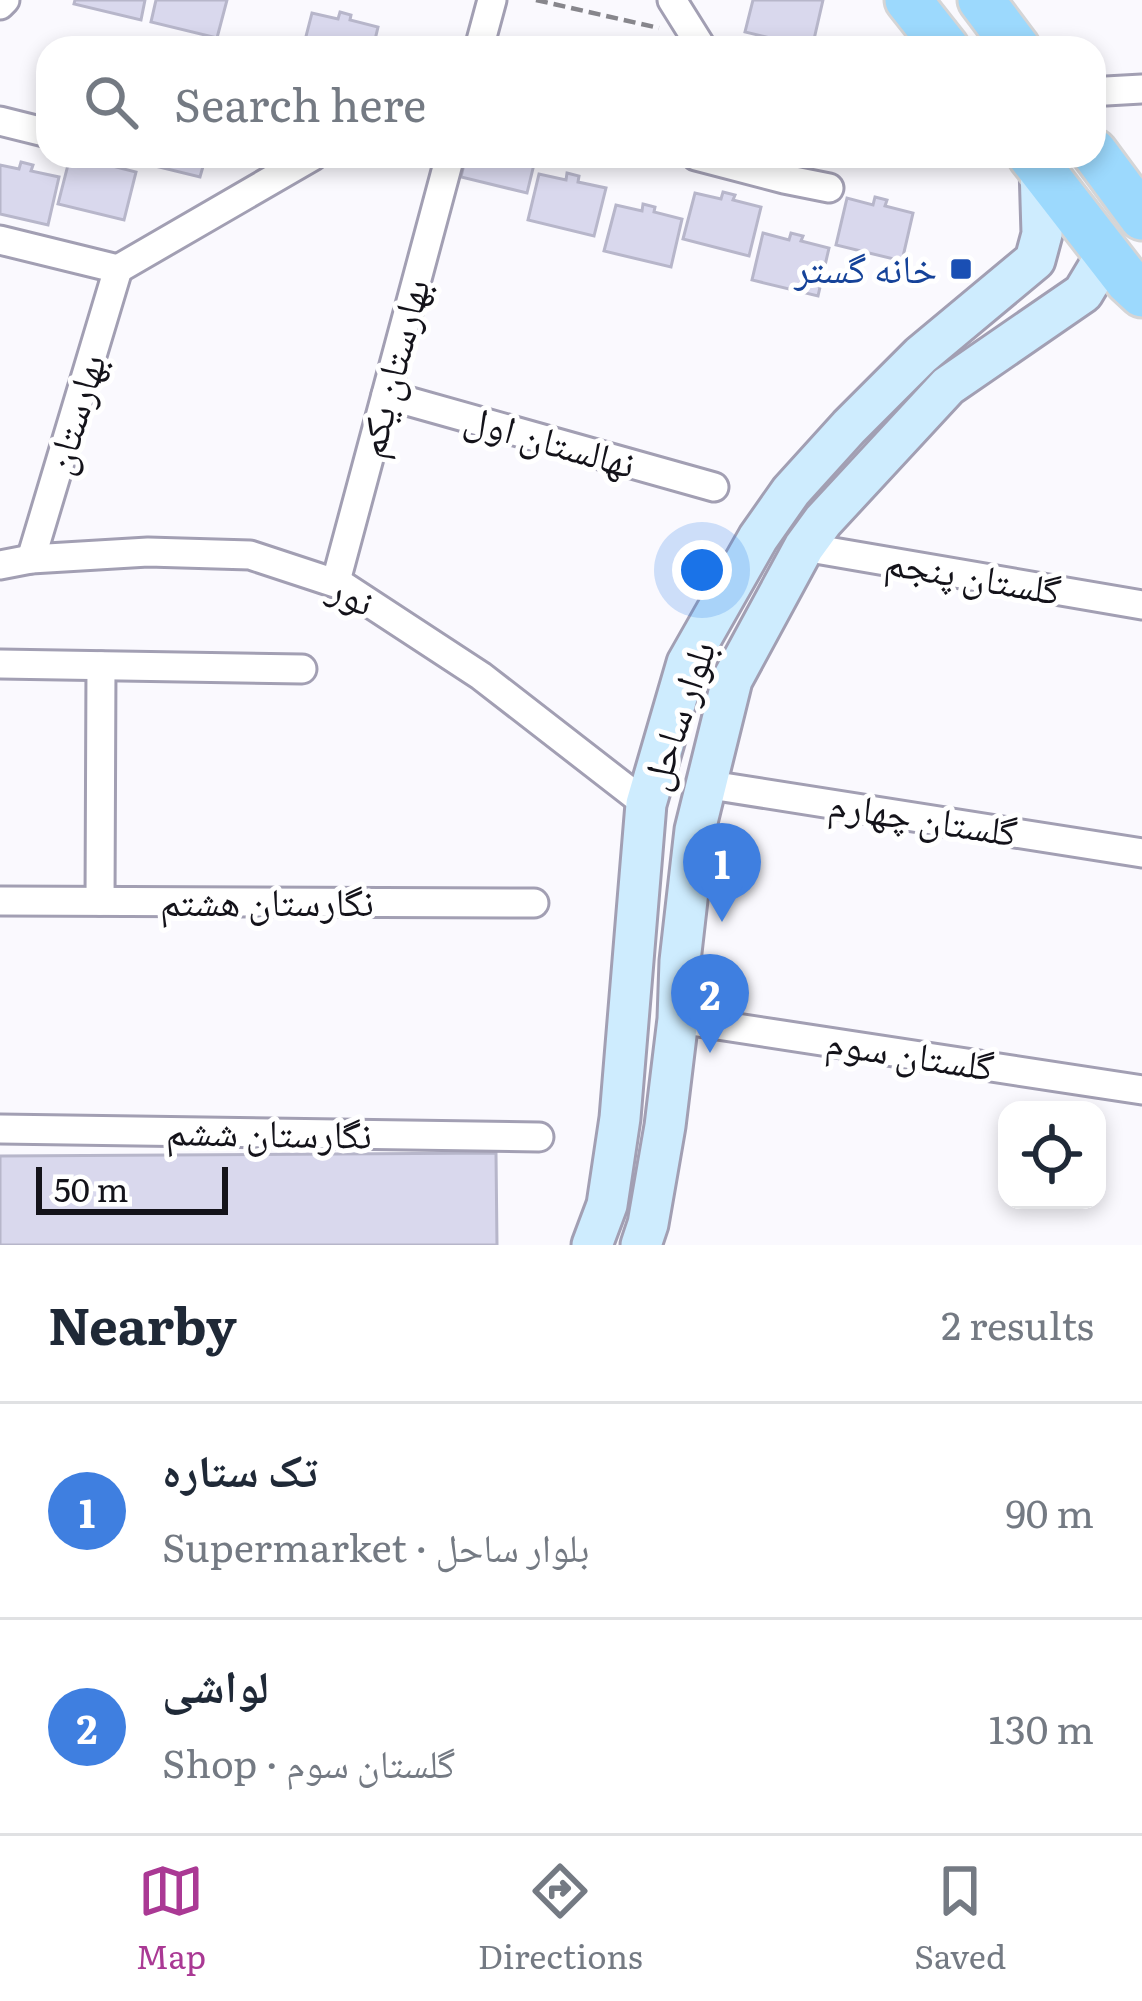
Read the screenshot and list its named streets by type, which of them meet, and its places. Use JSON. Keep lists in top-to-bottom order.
{
  "streets": {
    "main road": ["بلوار ساحل"],
    "street": [
      "بهارستان یکم",
      "بهارستان",
      "نهالستان اول",
      "گلستان پنجم",
      "نور",
      "گلستان چهارم",
      "نگارستان هشتم",
      "گلستان سوم",
      "نگارستان ششم"
    ]
  },
  "crossings": [
    ["بهارستان یکم", "نهالستان اول"],
    ["بهارستان یکم", "نور"],
    ["بهارستان", "نور"],
    ["گلستان پنجم", "بلوار ساحل"],
    ["نور", "بلوار ساحل"],
    ["بلوار ساحل", "گلستان چهارم"],
    ["بلوار ساحل", "گلستان سوم"]
  ],
  "places": {
    "transit": ["خانه گستر"]
  },
  "scale_bar": "50 m",
  "page": {
    "search": "Search here",
    "pins": ["1", "2"],
    "scale": "50 m",
    "heading": ["Nearby", "2 results"],
    "list": [
      {
        "mark": "1",
        "name": "تک ستاره",
        "note": "Supermarket · بلوار ساحل",
        "value": "90 m"
      },
      {
        "mark": "2",
        "name": "لواشی",
        "note": "Shop · گلستان سوم",
        "value": "130 m"
      }
    ],
    "nav": ["Map", "Directions", "Saved"]
  }
}
